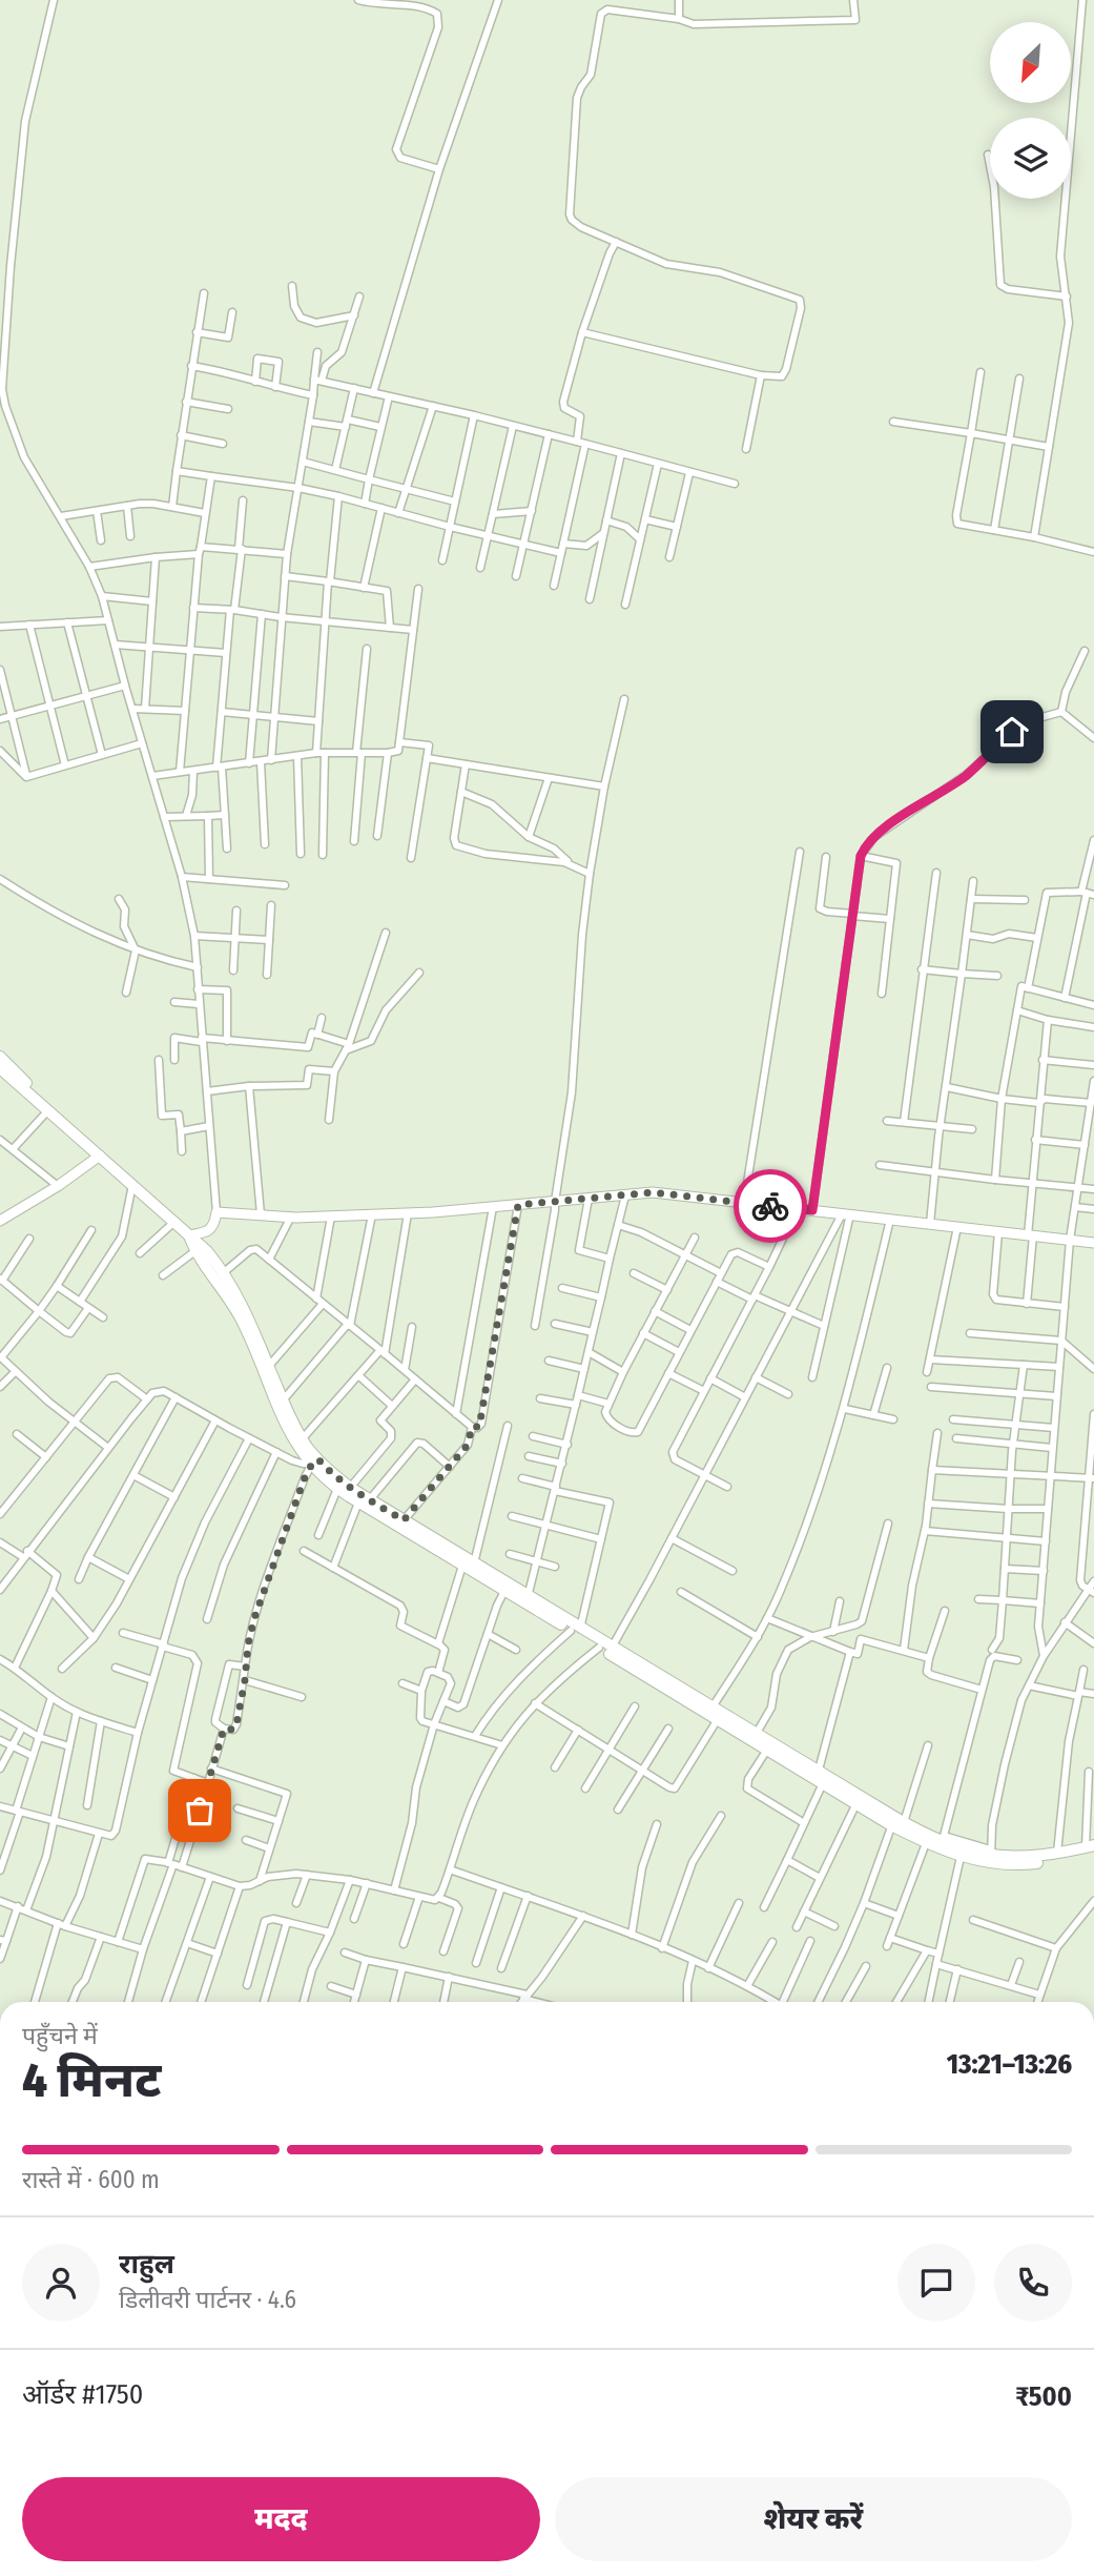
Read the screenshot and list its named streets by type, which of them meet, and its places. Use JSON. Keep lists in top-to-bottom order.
{
  "north": "bottom left",
  "page": {
    "heading": ["4 मिनट", "पहुँचने में", "13:21–13:26"],
    "panel": [
      "राहुल",
      "डिलीवरी पार्टनर · 4.6",
      "ऑर्डर #1750",
      "₹500"
    ],
    "bar": "रास्ते में · 600 m",
    "buttons": ["मदद", "शेयर करें"]
  }
}
